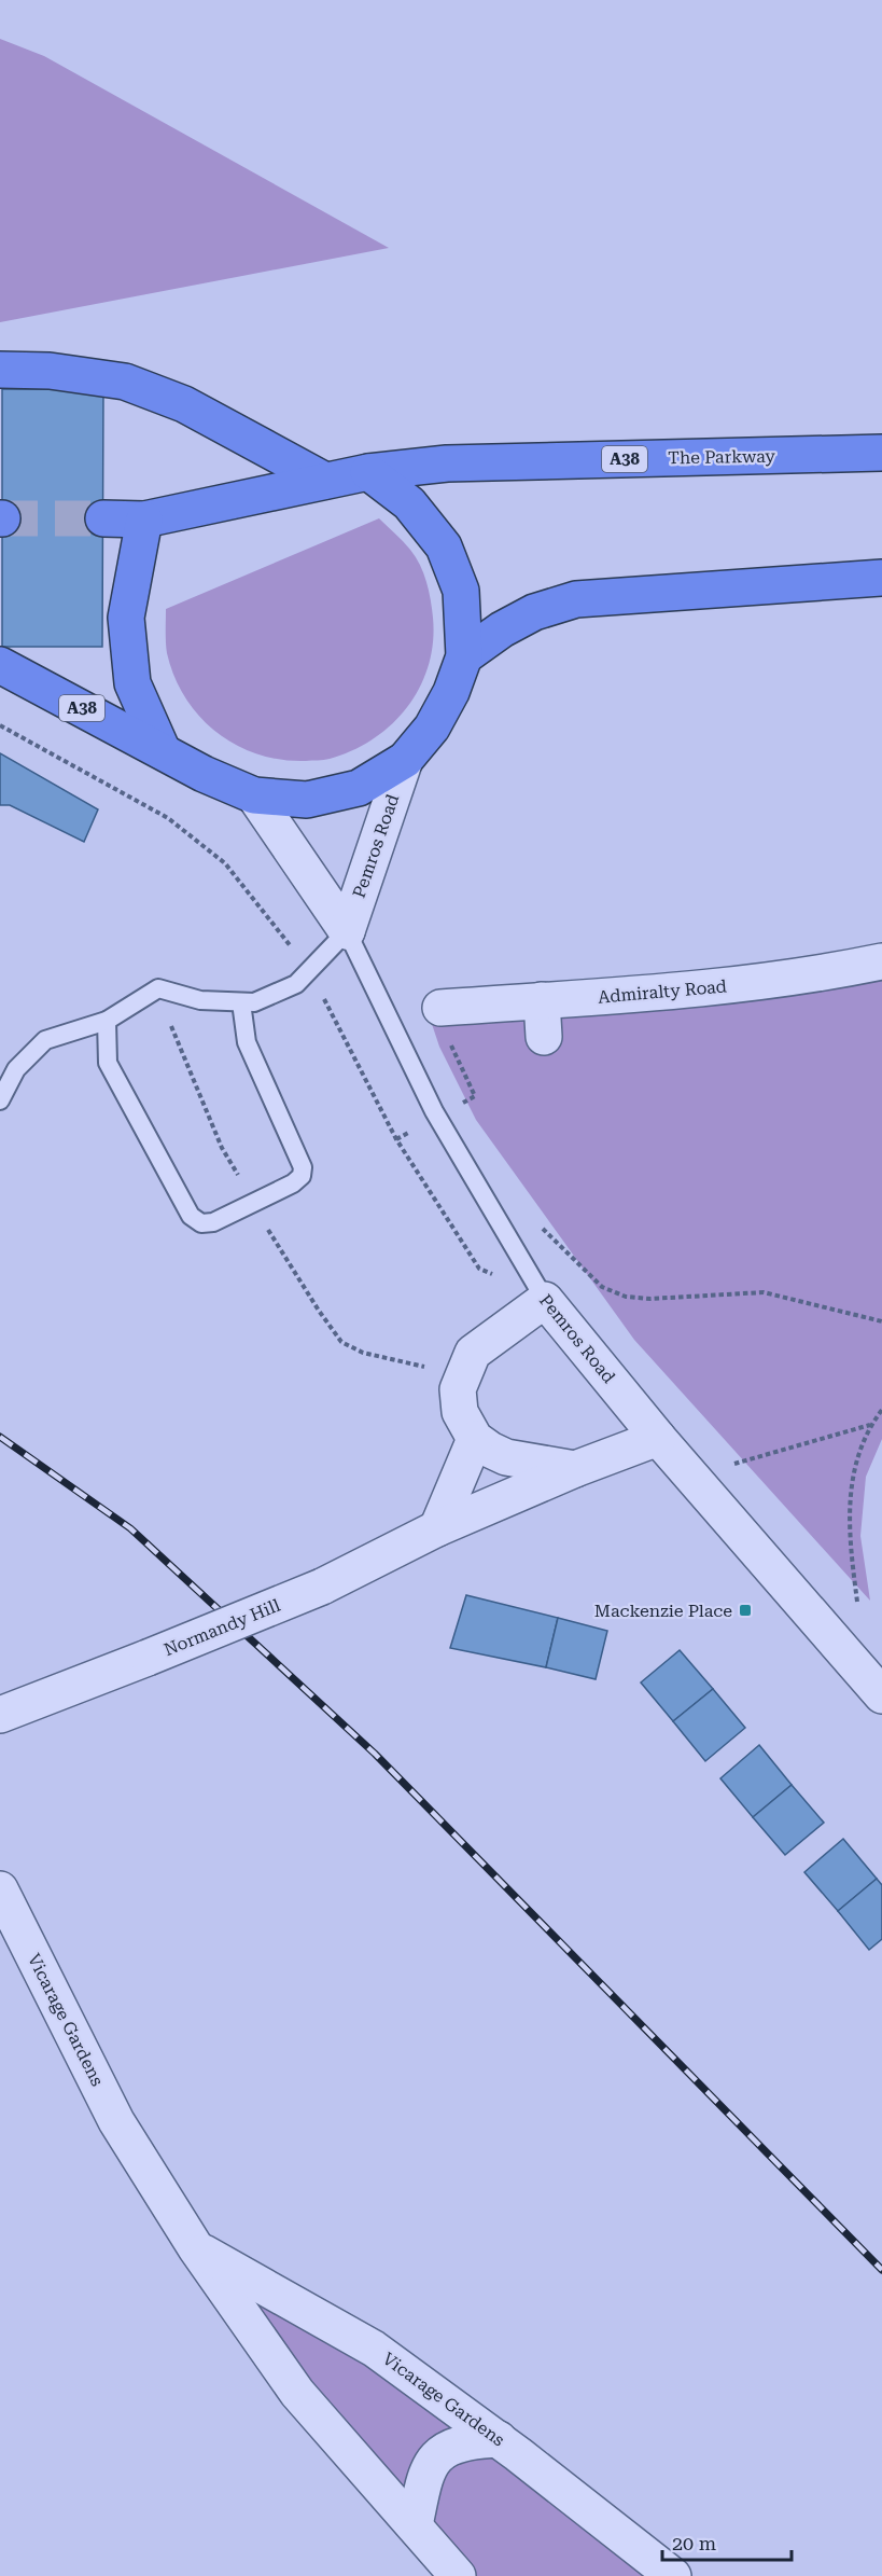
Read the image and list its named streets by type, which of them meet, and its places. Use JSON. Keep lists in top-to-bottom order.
{
  "streets": {
    "highway": ["The Parkway", "A38"],
    "street": [
      "Pemros Road",
      "Admiralty Road",
      "Normandy Hill",
      "Vicarage Gardens"
    ]
  },
  "crossings": [
    ["Pemros Road", "Normandy Hill"]
  ],
  "places": {
    "transit": ["Mackenzie Place"]
  },
  "scale_bar": "20 m"
}
